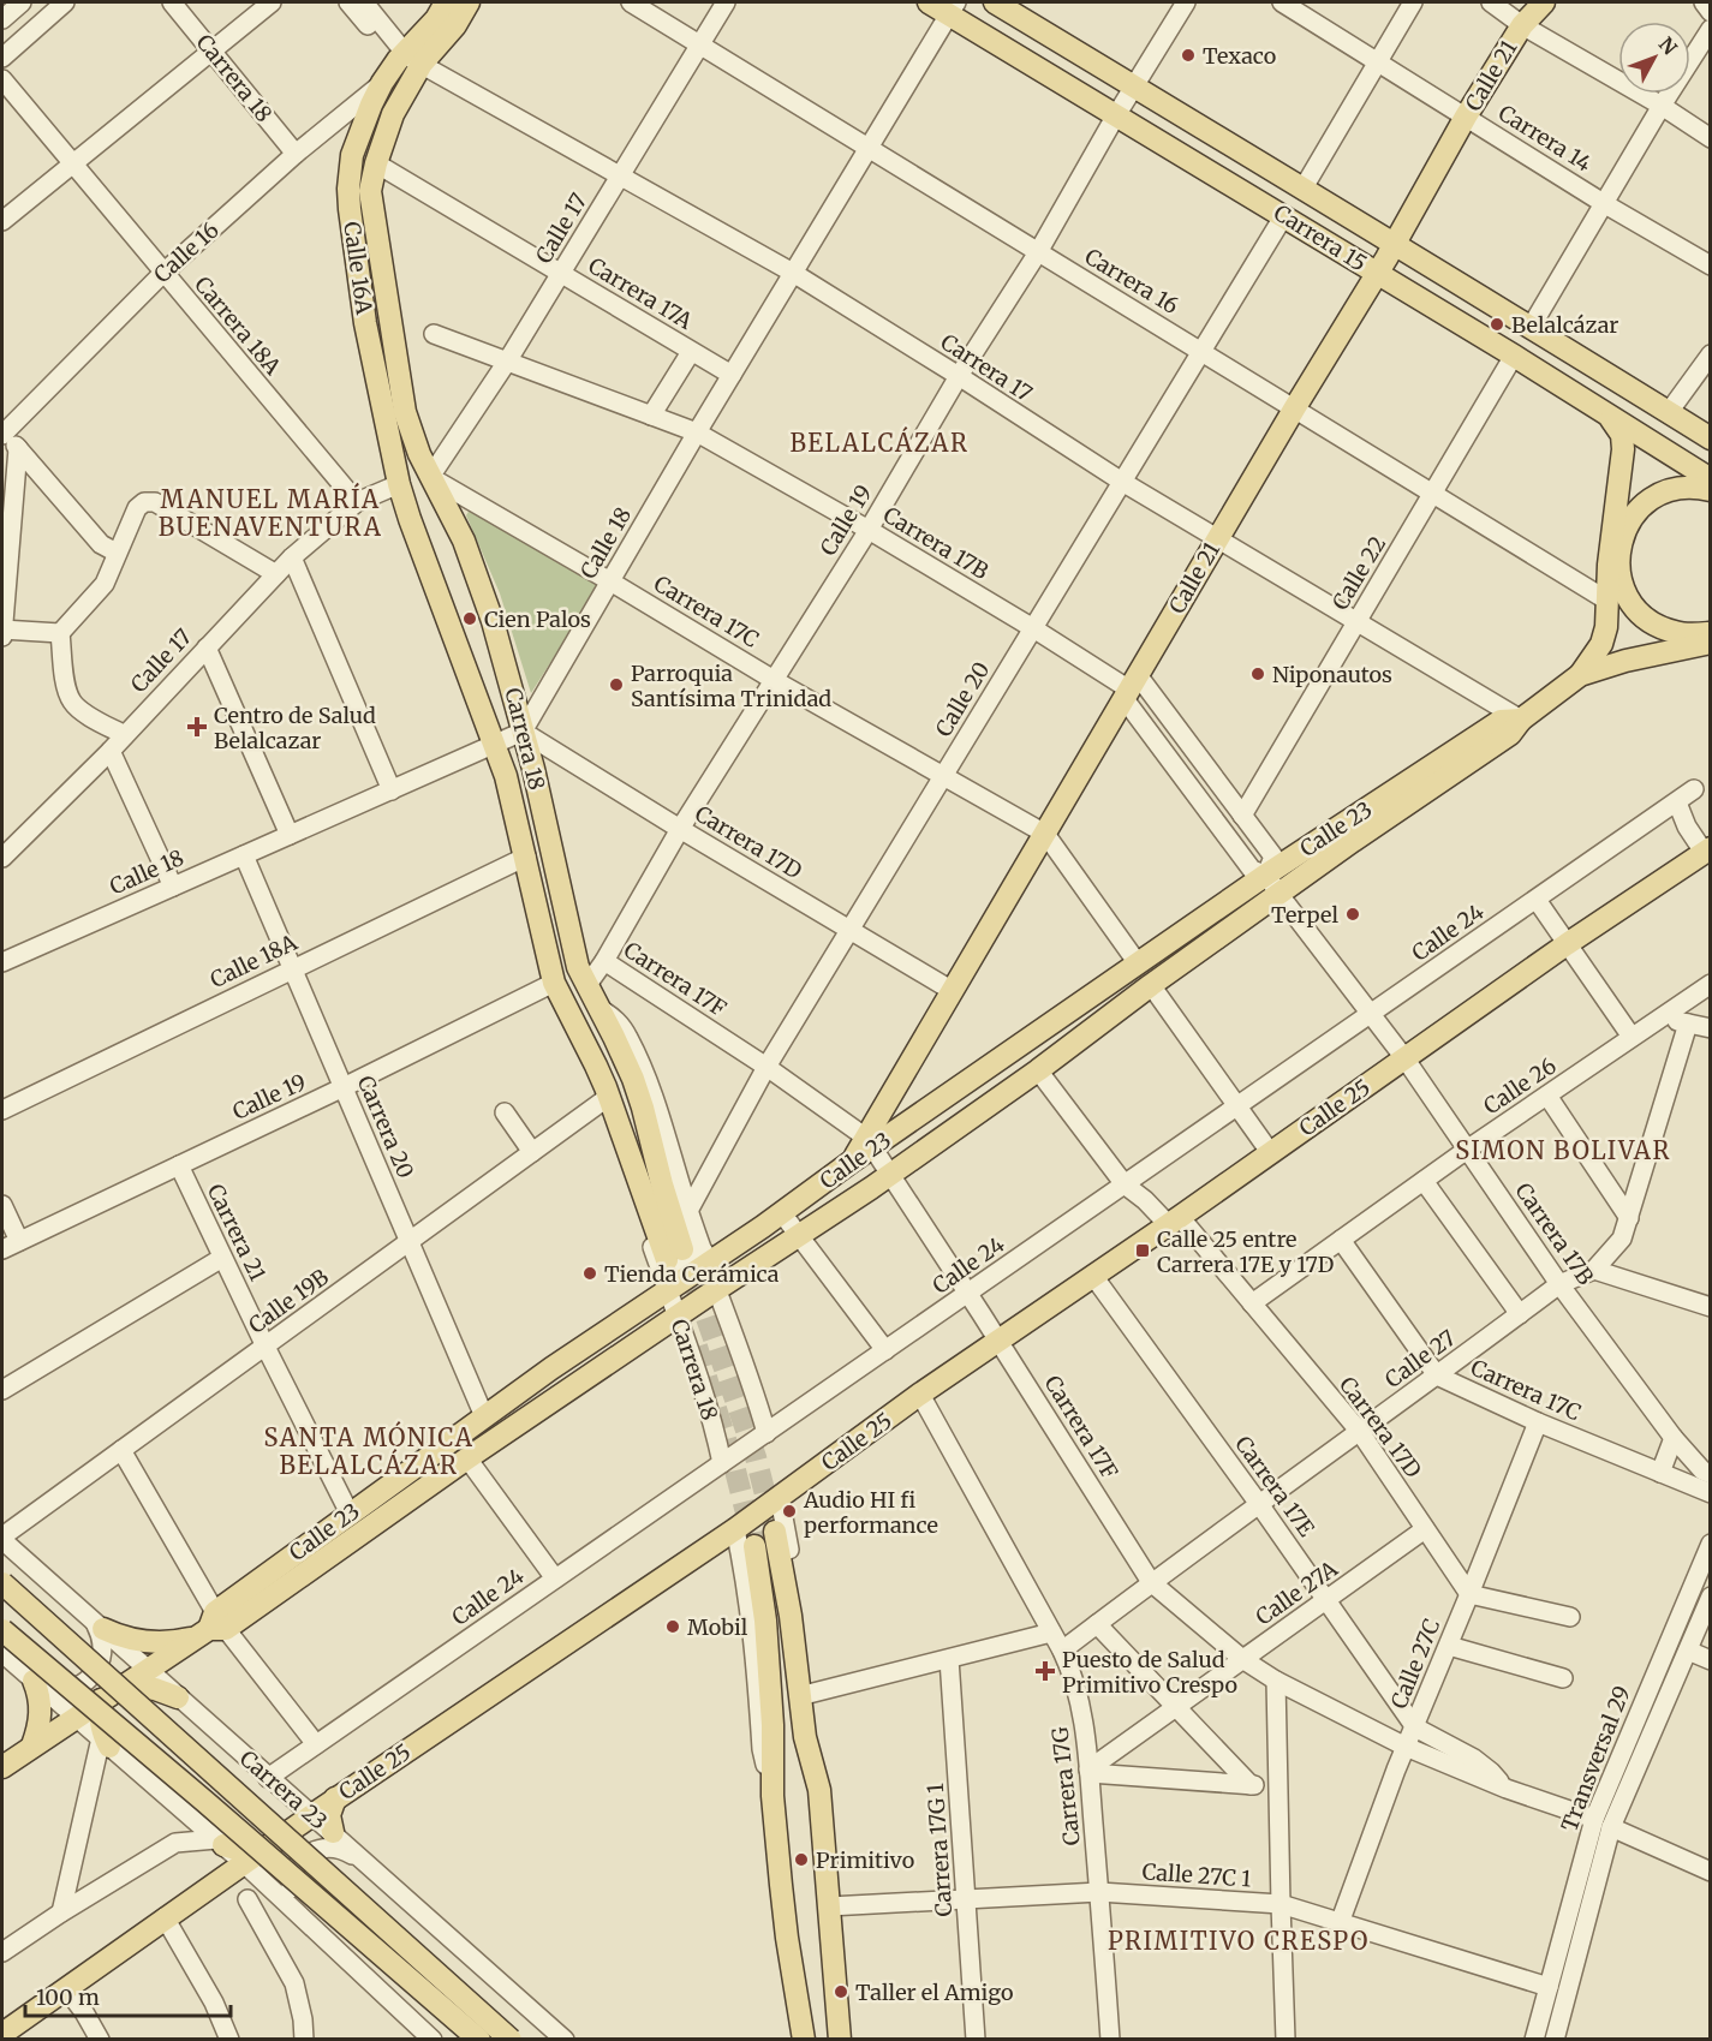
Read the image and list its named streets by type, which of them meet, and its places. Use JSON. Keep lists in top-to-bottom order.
{
  "streets": {
    "main road": [
      "Calle 21",
      "Carrera 18",
      "Carrera 15",
      "Calle 16A",
      "Calle 23",
      "Calle 25",
      "Carrera 23"
    ],
    "street": [
      "Carrera 14",
      "Calle 17",
      "Calle 16",
      "Carrera 16",
      "Carrera 17A",
      "Carrera 18A",
      "Carrera 17",
      "Calle 19",
      "Calle 18",
      "Carrera 17B",
      "Calle 22",
      "Carrera 17C",
      "Calle 20",
      "Carrera 17D",
      "Calle 24",
      "Calle 18A",
      "Carrera 17F",
      "Calle 26",
      "Carrera 20",
      "Carrera 21",
      "Calle 19B",
      "Calle 27",
      "Carrera 17E",
      "Calle 27A",
      "Calle 27C",
      "Transversal 29",
      "Carrera 17G",
      "Carrera 17G 1",
      "Calle 27C 1"
    ]
  },
  "crossings": [
    ["Calle 21", "Carrera 14"],
    ["Calle 21", "Carrera 15"],
    ["Calle 21", "Carrera 16"],
    ["Calle 21", "Carrera 17"],
    ["Calle 21", "Carrera 17B"],
    ["Calle 21", "Carrera 17C"],
    ["Calle 21", "Calle 23"],
    ["Calle 21", "Carrera 17D"],
    ["Calle 21", "Carrera 17F"],
    ["Carrera 18", "Calle 17"],
    ["Carrera 18", "Calle 16"],
    ["Carrera 18", "Calle 16A"],
    ["Carrera 18", "Calle 19"],
    ["Carrera 18", "Calle 18"],
    ["Carrera 18", "Carrera 17C"],
    ["Carrera 18", "Calle 20"],
    ["Carrera 18", "Calle 23"],
    ["Carrera 18", "Carrera 17D"],
    ["Carrera 18", "Calle 24"],
    ["Carrera 18", "Calle 18A"],
    ["Carrera 18", "Calle 19B"],
    ["Calle 17", "Calle 16A"],
    ["Calle 17", "Carrera 16"],
    ["Calle 17", "Carrera 17A"],
    ["Calle 17", "Carrera 18A"],
    ["Calle 17", "Carrera 17"],
    ["Calle 17", "Carrera 17B"],
    ["Calle 17", "Carrera 17C"],
    ["Carrera 15", "Calle 19"],
    ["Carrera 15", "Calle 18"],
    ["Carrera 15", "Calle 22"],
    ["Carrera 15", "Calle 20"],
    ["Calle 16", "Calle 16A"],
    ["Calle 16", "Carrera 18A"],
    ["Calle 16A", "Carrera 17A"],
    ["Calle 16A", "Carrera 17"],
    ["Calle 16A", "Carrera 17C"],
    ["Carrera 16", "Calle 19"],
    ["Carrera 16", "Calle 18"],
    ["Carrera 16", "Calle 22"],
    ["Carrera 16", "Calle 20"],
    ["Carrera 17A", "Calle 18"],
    ["Carrera 17", "Calle 19"],
    ["Carrera 17", "Calle 18"],
    ["Carrera 17", "Calle 22"],
    ["Carrera 17", "Calle 20"],
    ["Carrera 17", "Calle 23"],
    ["Calle 19", "Carrera 17B"],
    ["Calle 19", "Carrera 17C"],
    ["Calle 19", "Carrera 17D"],
    ["Calle 19", "Carrera 17F"],
    ["Calle 19", "Carrera 20"],
    ["Calle 19", "Carrera 21"],
    ["Calle 18", "Carrera 17B"],
    ["Calle 18", "Carrera 17C"],
    ["Calle 18", "Carrera 17D"],
    ["Calle 18", "Carrera 20"],
    ["Carrera 17B", "Calle 22"],
    ["Carrera 17B", "Calle 20"],
    ["Carrera 17B", "Calle 23"],
    ["Carrera 17B", "Calle 24"],
    ["Carrera 17B", "Calle 26"],
    ["Carrera 17B", "Calle 25"],
    ["Carrera 17B", "Calle 27"],
    ["Carrera 17C", "Calle 20"],
    ["Carrera 17C", "Calle 23"],
    ["Carrera 17C", "Calle 26"],
    ["Carrera 17C", "Calle 27"],
    ["Carrera 17C", "Calle 27C"],
    ["Calle 20", "Carrera 17D"],
    ["Calle 20", "Carrera 17F"],
    ["Calle 23", "Carrera 17D"],
    ["Calle 23", "Carrera 17F"],
    ["Calle 23", "Carrera 20"],
    ["Calle 23", "Carrera 21"],
    ["Calle 23", "Carrera 23"],
    ["Carrera 17D", "Calle 24"],
    ["Carrera 17D", "Calle 26"],
    ["Carrera 17D", "Calle 25"],
    ["Carrera 17D", "Calle 27"],
    ["Carrera 17D", "Calle 27A"],
    ["Carrera 17D", "Calle 27C"],
    ["Calle 24", "Carrera 17F"],
    ["Calle 24", "Carrera 23"],
    ["Calle 18A", "Carrera 20"],
    ["Carrera 17F", "Calle 25"],
    ["Carrera 17F", "Calle 27"],
    ["Carrera 17F", "Calle 27A"],
    ["Carrera 17F", "Calle 27C"],
    ["Carrera 17F", "Transversal 29"],
    ["Calle 25", "Carrera 17E"],
    ["Calle 25", "Carrera 17G"],
    ["Calle 25", "Carrera 23"],
    ["Carrera 20", "Calle 19B"],
    ["Carrera 21", "Calle 19B"],
    ["Calle 19B", "Carrera 23"],
    ["Calle 27", "Carrera 17E"],
    ["Calle 27", "Carrera 17G"],
    ["Carrera 17E", "Calle 27A"],
    ["Carrera 17E", "Calle 27C"],
    ["Calle 27A", "Carrera 17G"],
    ["Calle 27C", "Calle 27C 1"],
    ["Transversal 29", "Calle 27C 1"],
    ["Carrera 17G", "Calle 27C 1"],
    ["Carrera 17G 1", "Calle 27C 1"]
  ],
  "districts": [
    "BELALCÁZAR",
    "MANUEL MARÍA BUENAVENTURA",
    "SIMON BOLIVAR",
    "SANTA MÓNICA BELALCÁZAR",
    "PRIMITIVO CRESPO"
  ],
  "places": {
    "other": [
      "Texaco",
      "Belalcázar",
      "Cien Palos",
      "Niponautos",
      "Parroquia Santísima Trinidad",
      "Terpel",
      "Tienda Cerámica",
      "Audio HI fi performance",
      "Mobil",
      "Primitivo",
      "Taller el Amigo"
    ],
    "health": ["Centro de Salud Belalcazar", "Puesto de Salud Primitivo Crespo"],
    "transit": ["Calle 25 entre Carrera 17E y 17D"]
  },
  "scale_bar": "100 m",
  "north": "top right"
}
